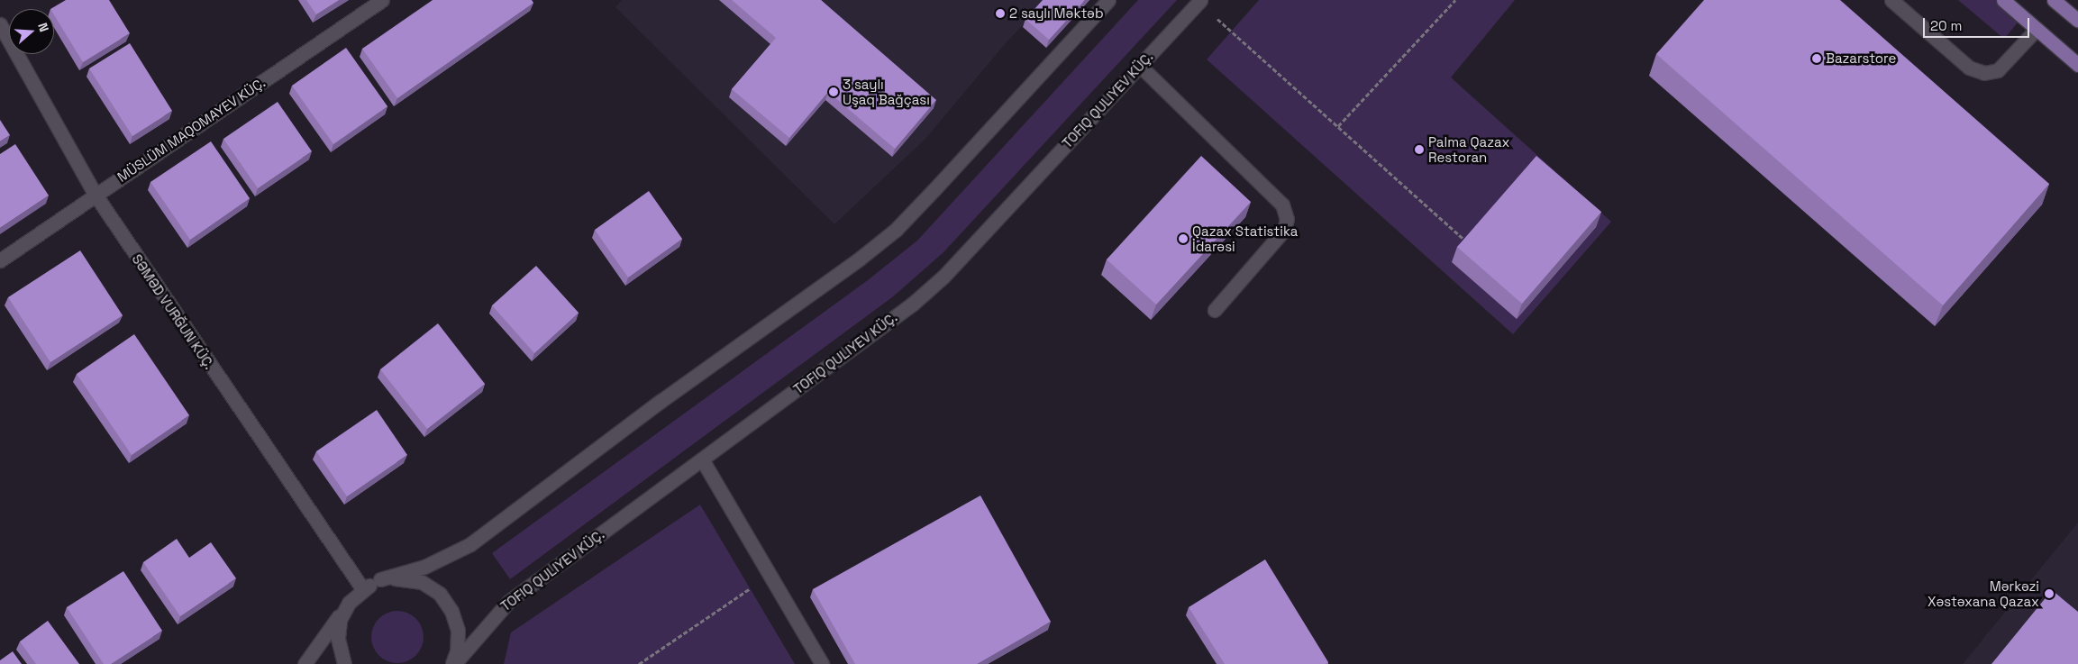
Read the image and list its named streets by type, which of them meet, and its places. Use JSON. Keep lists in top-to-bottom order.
{
  "streets": {
    "street": ["TOFIQ QULIYEV KÜÇ.", "MÜSLÜM MAQOMAYEV KÜÇ.", "SƏMƏD VURĞUN KÜÇ."]
  },
  "crossings": [
    ["MÜSLÜM MAQOMAYEV KÜÇ.", "SƏMƏD VURĞUN KÜÇ."]
  ],
  "places": [
    "2 saylı Məktəb",
    "Bazarstore",
    "3 saylı Uşaq Bağçası",
    "Palma Qazax Restoran",
    "Qazax Statistika İdarəsi",
    "Mərkəzi Xəstəxana Qazax"
  ],
  "scale_bar": "20 m",
  "north": "right"
}
